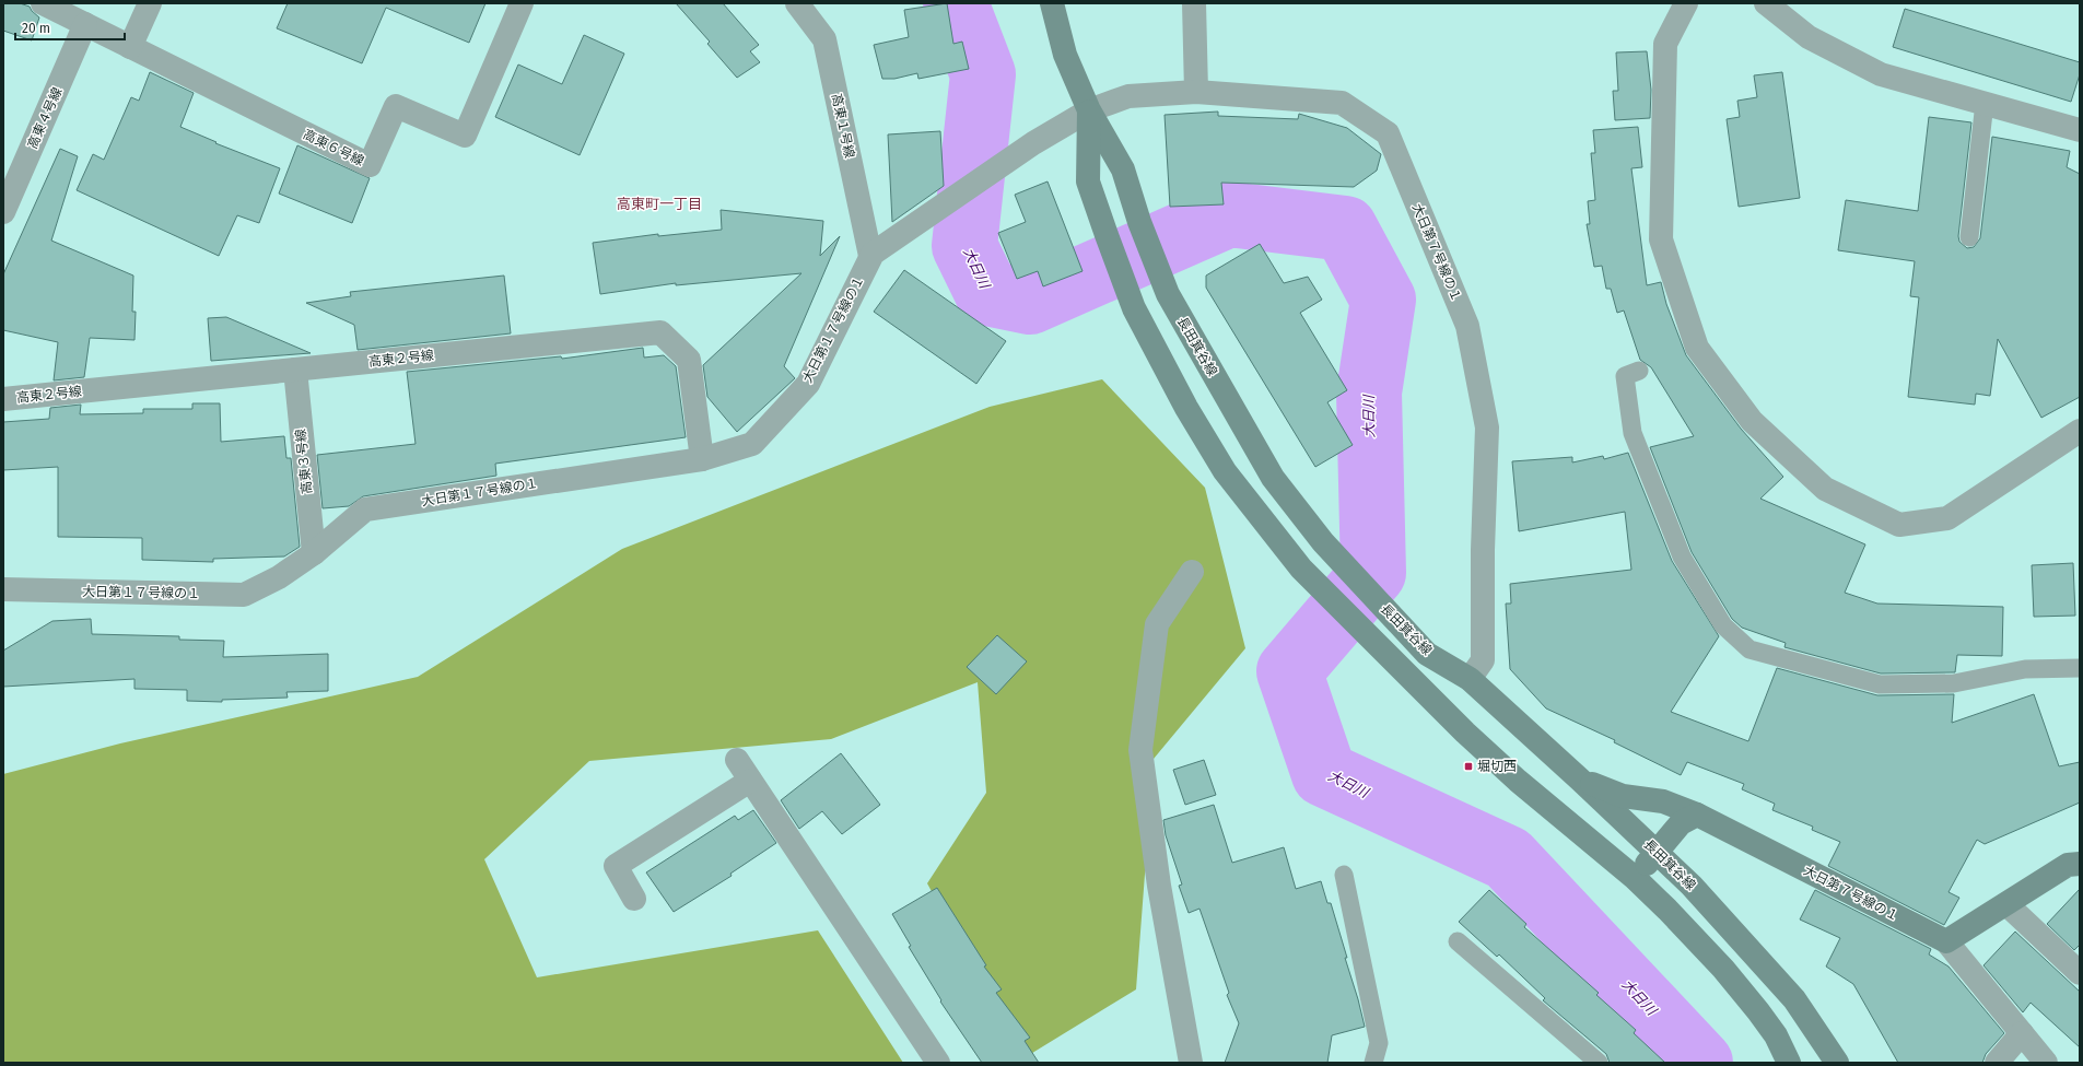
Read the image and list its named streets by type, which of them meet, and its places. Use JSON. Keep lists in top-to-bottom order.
{
  "streets": {
    "street": [
      "高東４号線",
      "高東１号線",
      "高東６号線",
      "大日第７号線の１",
      "大日第１７号線の１",
      "長田箕谷線",
      "高東２号線",
      "高東３号線"
    ]
  },
  "crossings": [
    ["高東４号線", "高東６号線"],
    ["高東１号線", "大日第７号線の１"],
    ["高東１号線", "大日第１７号線の１"],
    ["大日第７号線の１", "大日第１７号線の１"],
    ["大日第７号線の１", "長田箕谷線"],
    ["大日第１７号線の１", "高東２号線"],
    ["大日第１７号線の１", "高東３号線"],
    ["高東２号線", "高東３号線"]
  ],
  "districts": ["高東町一丁目"],
  "water": ["大日川"],
  "places": {
    "transit": ["堀切西"]
  },
  "scale_bar": "20 m"
}
